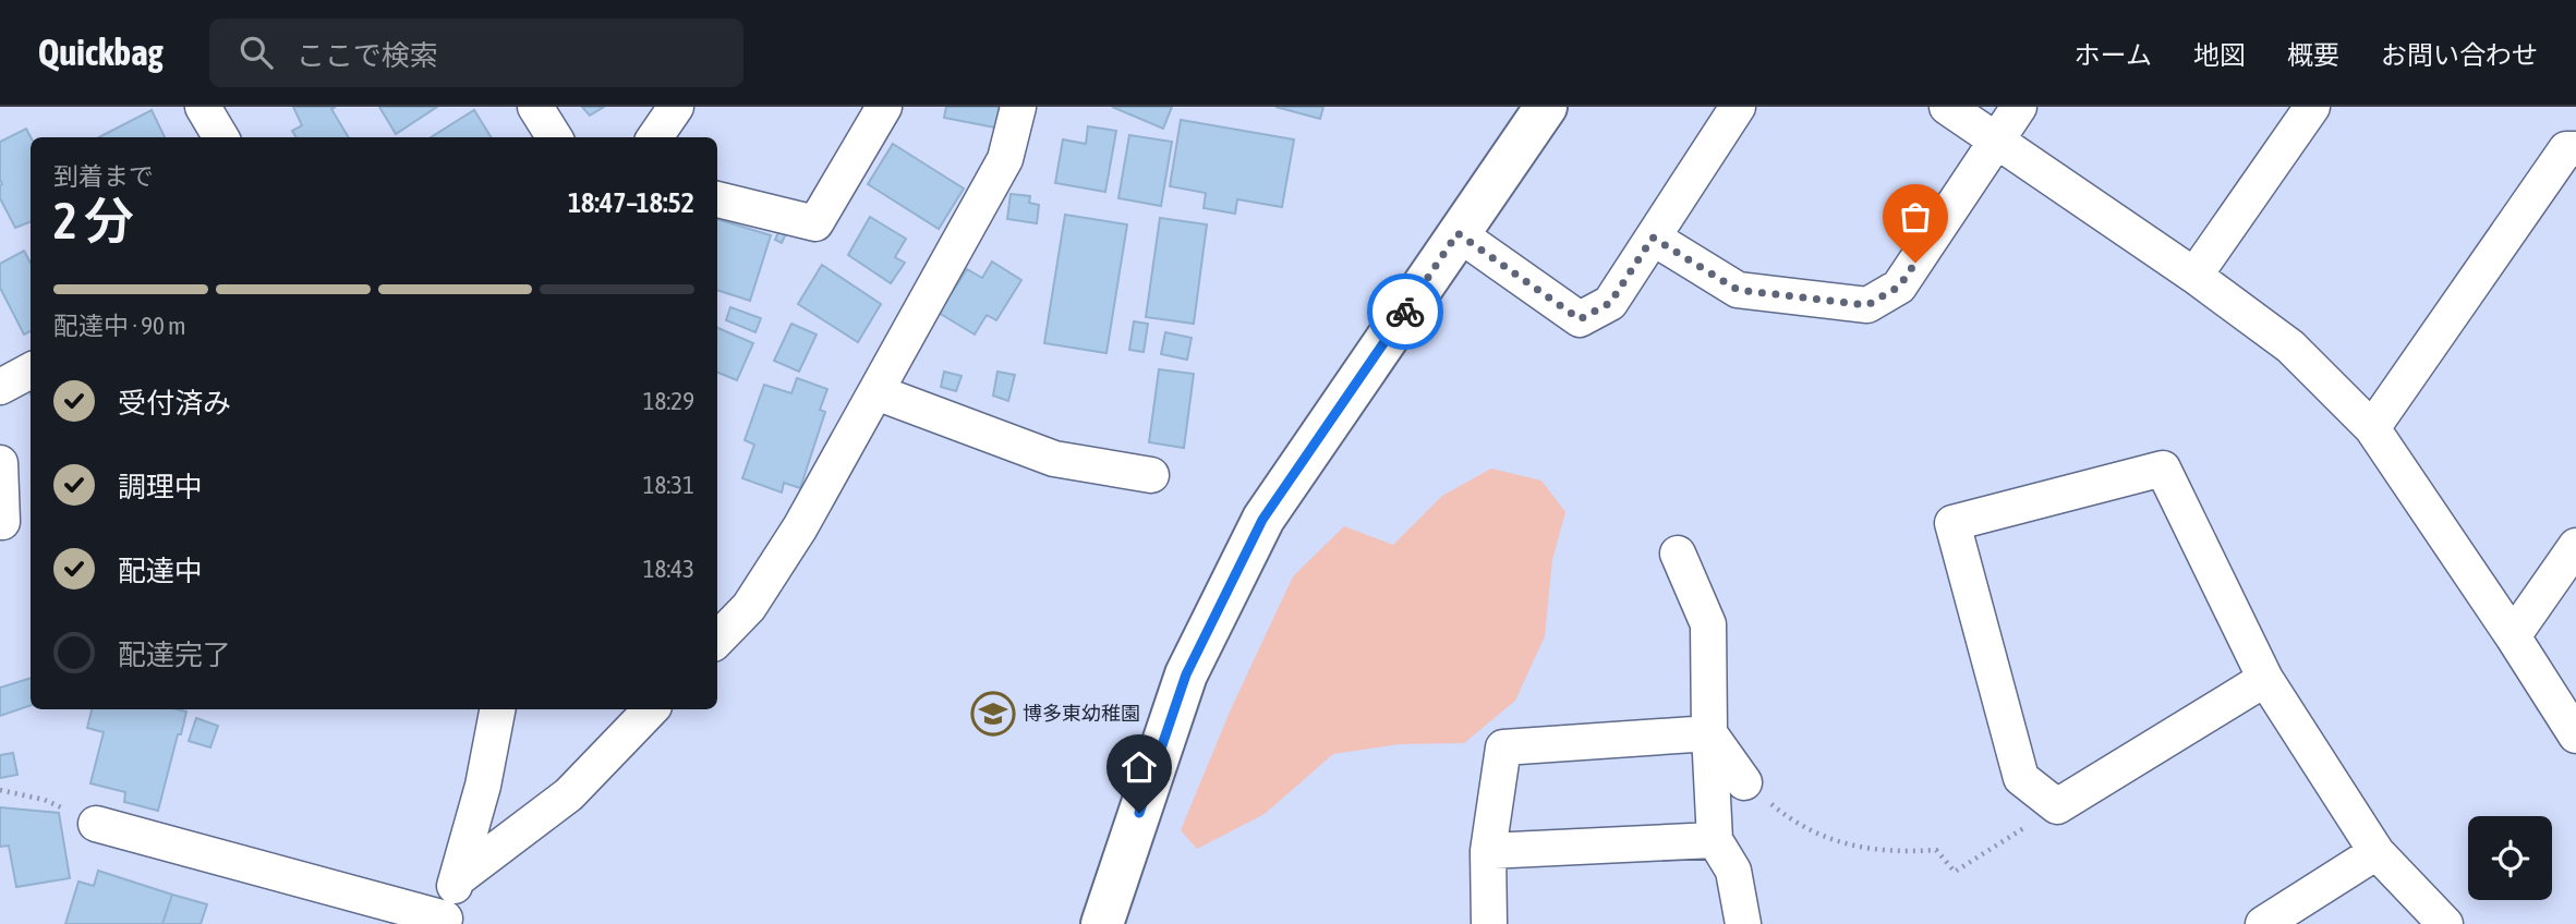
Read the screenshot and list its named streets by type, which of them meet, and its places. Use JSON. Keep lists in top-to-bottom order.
{
  "places": {
    "school or university": ["博多東幼稚園"]
  },
  "page": {
    "header": "Quickbag",
    "search": "ここで検索",
    "nav": [
      "ホーム",
      "地図",
      "概要",
      "お問い合わせ"
    ],
    "heading": ["2 分", "到着まで", "18:47–18:52"],
    "bar": "配達中 · 90 m",
    "list": [
      ["受付済み", "18:29"],
      ["調理中", "18:31"],
      ["配達中", "18:43"],
      "配達完了"
    ]
  }
}
